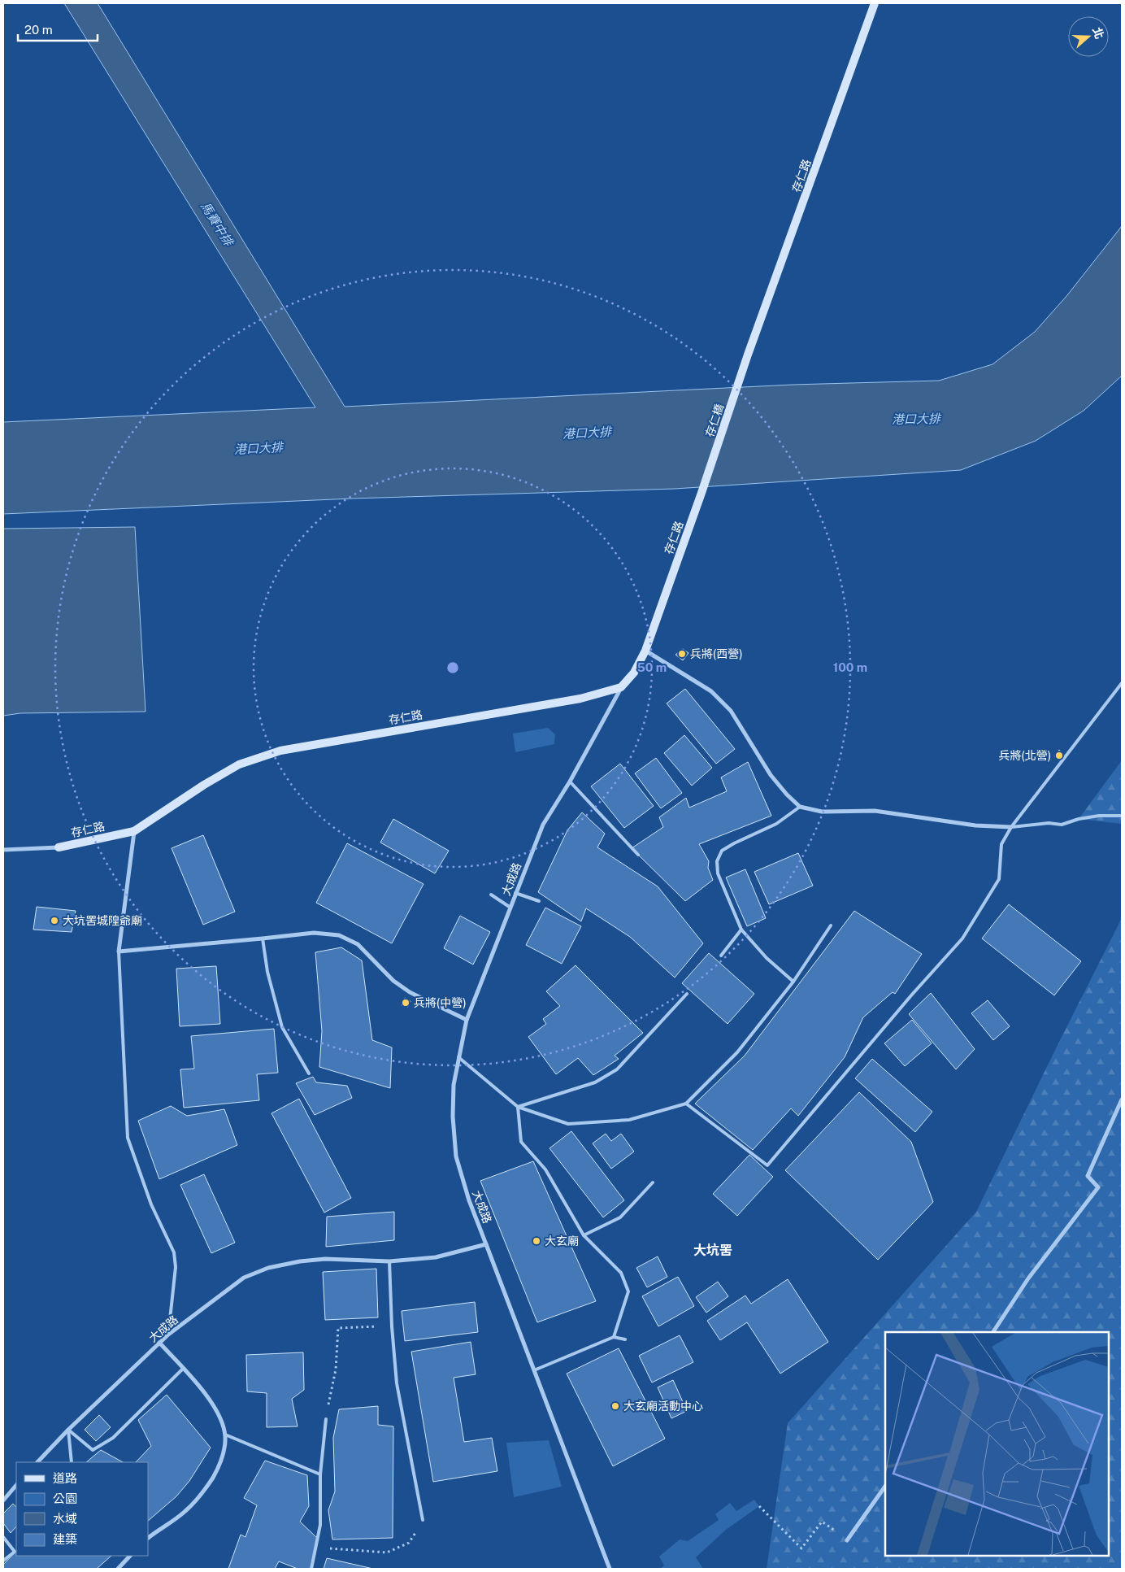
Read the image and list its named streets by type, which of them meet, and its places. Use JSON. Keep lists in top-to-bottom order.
{
  "streets": {
    "street": ["存仁路", "存仁橋", "大成路"]
  },
  "crossings": [
    ["存仁路", "存仁橋"],
    ["存仁路", "大成路"]
  ],
  "districts": ["大坑罟"],
  "water": ["馬賽中排", "港口大排"],
  "places": [
    "兵將(西營)",
    "兵將(北營)",
    "大坑罟城隍爺廟",
    "兵將(中營)",
    "大玄廟",
    "大玄廟活動中心"
  ],
  "legend": [
    "道路",
    "公園",
    "水域",
    "建築"
  ],
  "scale_bar": "20 m",
  "north": "right",
  "rings": ["50 m", "100 m"]
}
